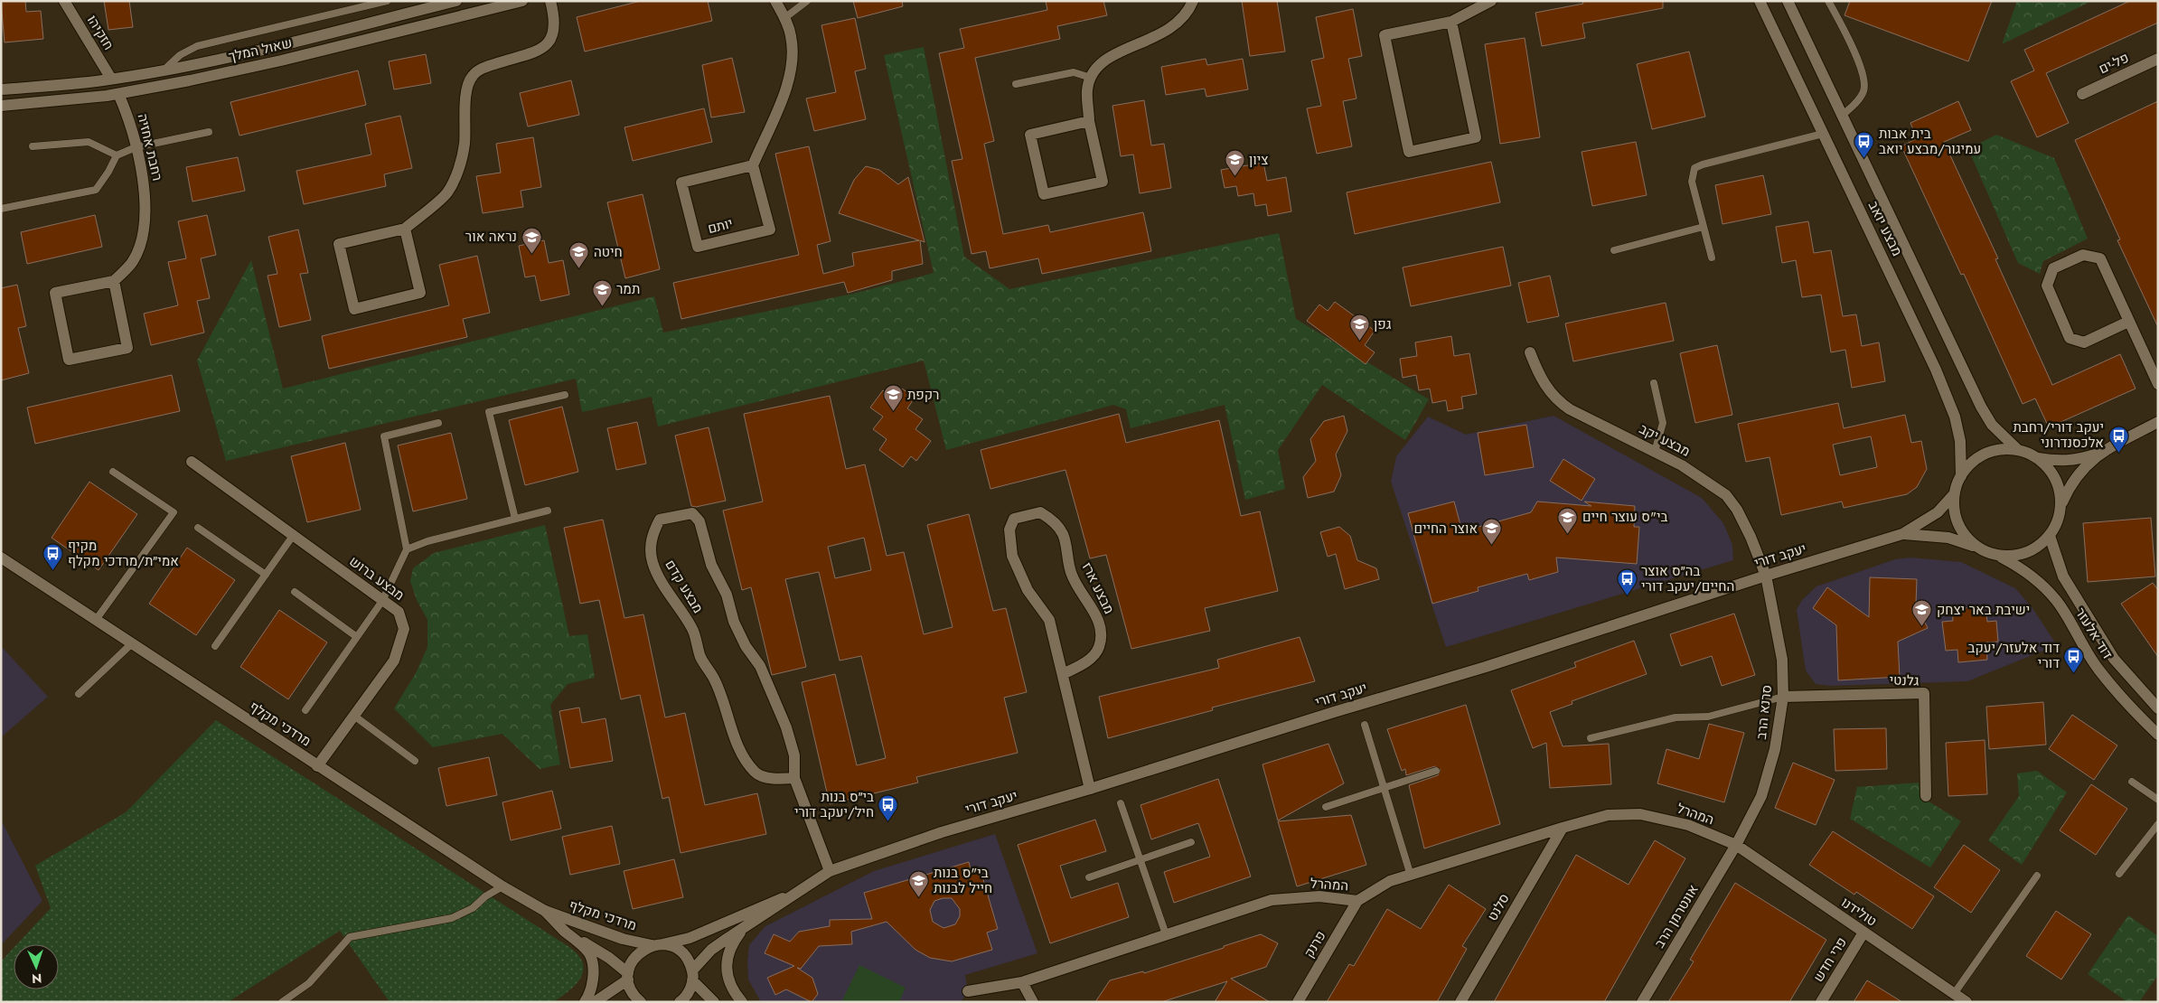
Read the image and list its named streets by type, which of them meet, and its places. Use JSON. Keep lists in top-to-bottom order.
{
  "streets": {
    "street": [
      "חזקיהו",
      "שאול המלך",
      "פל-ים",
      "רחבת אחזיה",
      "יותם",
      "מבצע יואב",
      "מבצע יקב",
      "יעקב דורי",
      "מבצע ברוש",
      "מבצע קדם",
      "מבצע ארז",
      "דוד אלעזר",
      "גלנטי",
      "סרנא הרב",
      "מרדכי מקלף",
      "המהרל",
      "סלנט",
      "טולידנו",
      "אונטרמן הרב",
      "פרנק",
      "פרי חדש"
    ]
  },
  "crossings": [
    ["חזקיהו", "שאול המלך"],
    ["שאול המלך", "רחבת אחזיה"],
    ["מבצע יואב", "יעקב דורי"],
    ["מבצע יואב", "דוד אלעזר"],
    ["מבצע יקב", "יעקב דורי"],
    ["מבצע יקב", "סרנא הרב"],
    ["יעקב דורי", "מבצע קדם"],
    ["יעקב דורי", "מבצע ארז"],
    ["יעקב דורי", "דוד אלעזר"],
    ["יעקב דורי", "סרנא הרב"],
    ["יעקב דורי", "מרדכי מקלף"],
    ["מבצע ברוש", "מרדכי מקלף"],
    ["גלנטי", "סרנא הרב"],
    ["סרנא הרב", "המהרל"],
    ["סרנא הרב", "טולידנו"],
    ["סרנא הרב", "אונטרמן הרב"],
    ["המהרל", "סלנט"],
    ["המהרל", "טולידנו"],
    ["המהרל", "אונטרמן הרב"],
    ["המהרל", "פרנק"],
    ["טולידנו", "אונטרמן הרב"],
    ["טולידנו", "פרי חדש"]
  ],
  "places": {
    "bus stop": [
      "בית אבות עמיגור/מבצע יואב",
      "יעקב דורי/רחבת אלכסנדרוני",
      "מקיף אמי״ת/מרדכי מקלף",
      "בה״ס אוצר החיים/יעקב דורי",
      "דוד אלעזר/יעקב דורי",
      "בי״ס בנות חיל/יעקב דורי"
    ],
    "school or university": [
      "ציון",
      "נראה אור",
      "חיטה",
      "תמר",
      "גפן",
      "רקפת",
      "בי\"ס עוצר חיים",
      "אוצר החיים",
      "ישיבת באר יצחק",
      "בי\"ס בנות חייל לבנות"
    ]
  },
  "north": "bottom"
}
